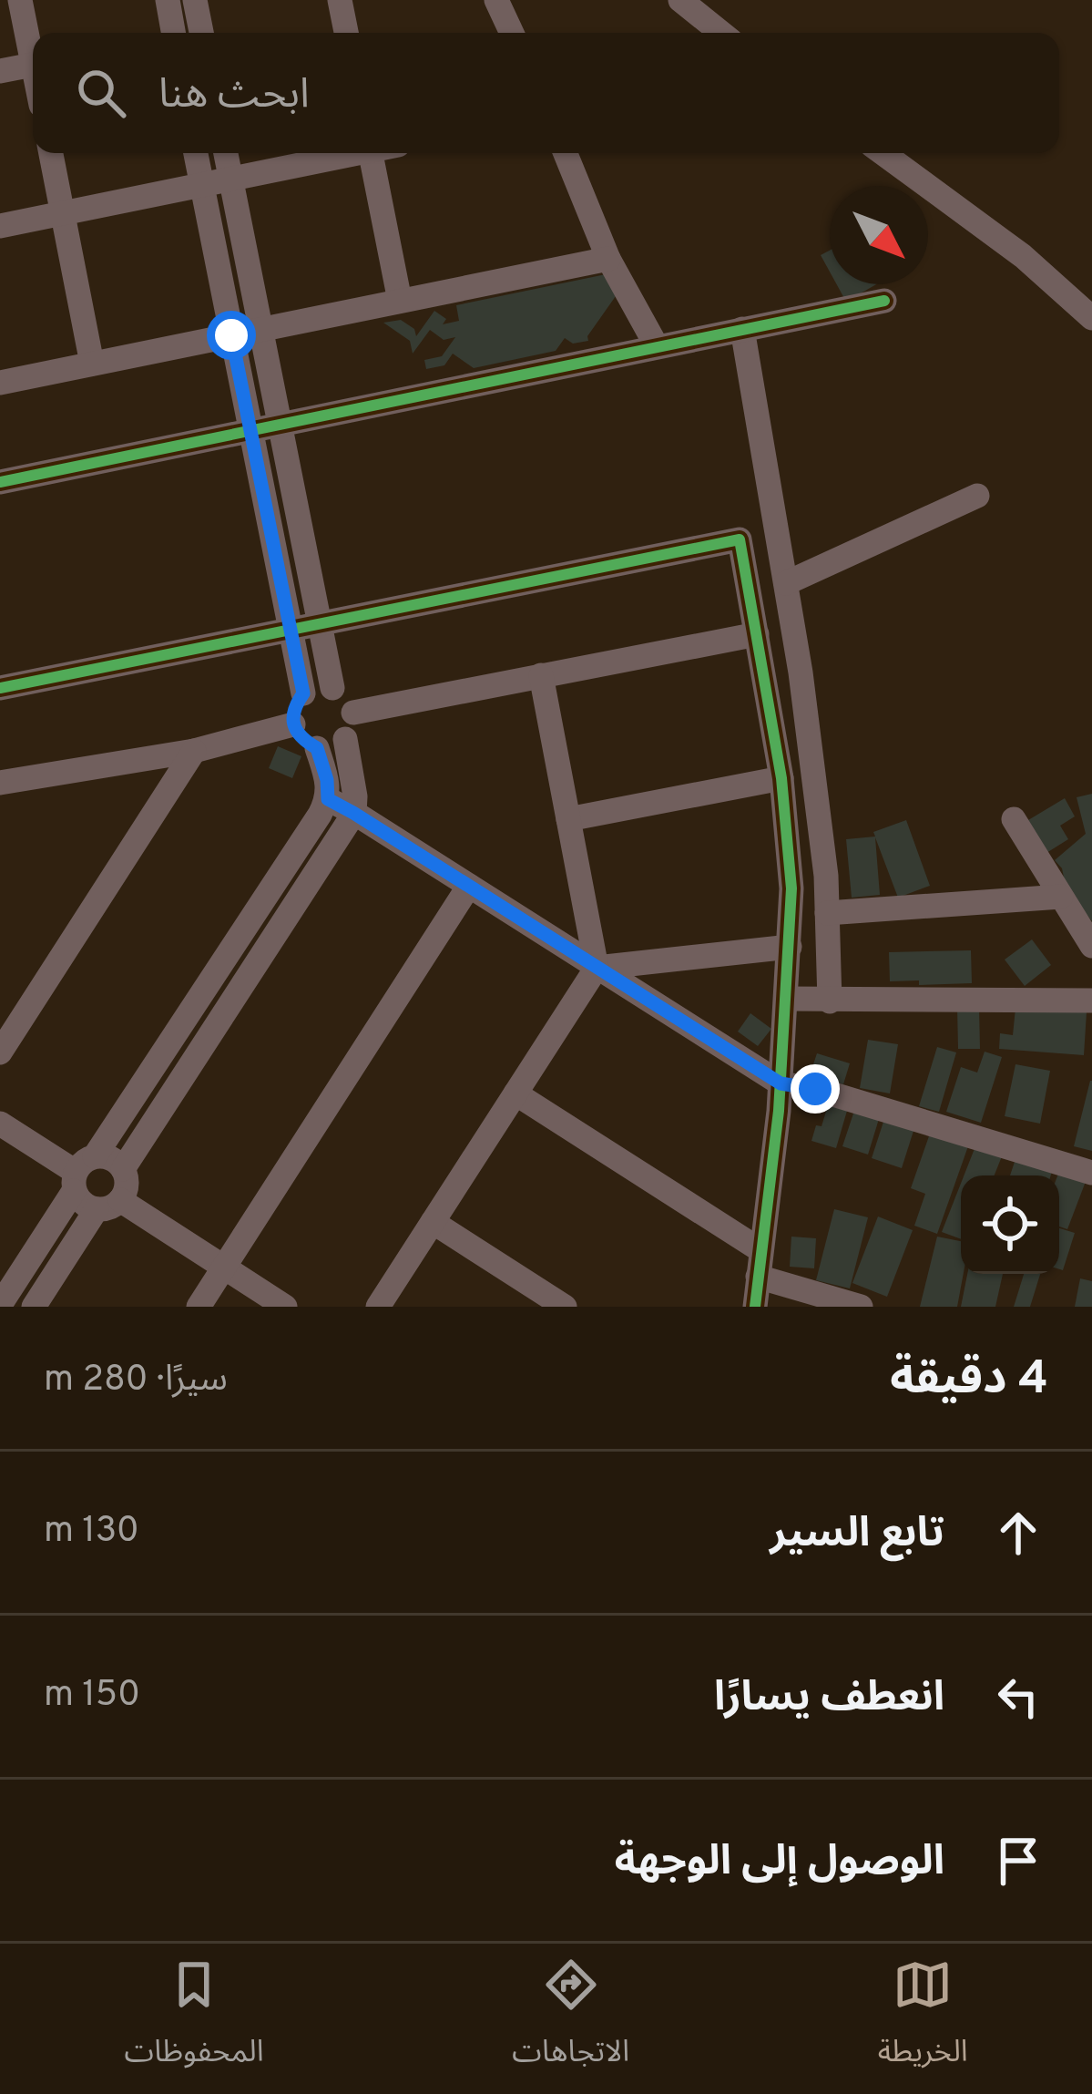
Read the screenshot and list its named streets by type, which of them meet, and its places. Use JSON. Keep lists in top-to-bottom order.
{
  "north": "bottom right",
  "page": {
    "search": "ابحث هنا",
    "heading": ["4 دقيقة", "سيرًا · 280 m"],
    "list": [
      ["تابع السير", "130 m"],
      ["انعطف يسارًا", "150 m"],
      "الوصول إلى الوجهة"
    ],
    "nav": ["الخريطة", "الاتجاهات", "المحفوظات"]
  }
}
